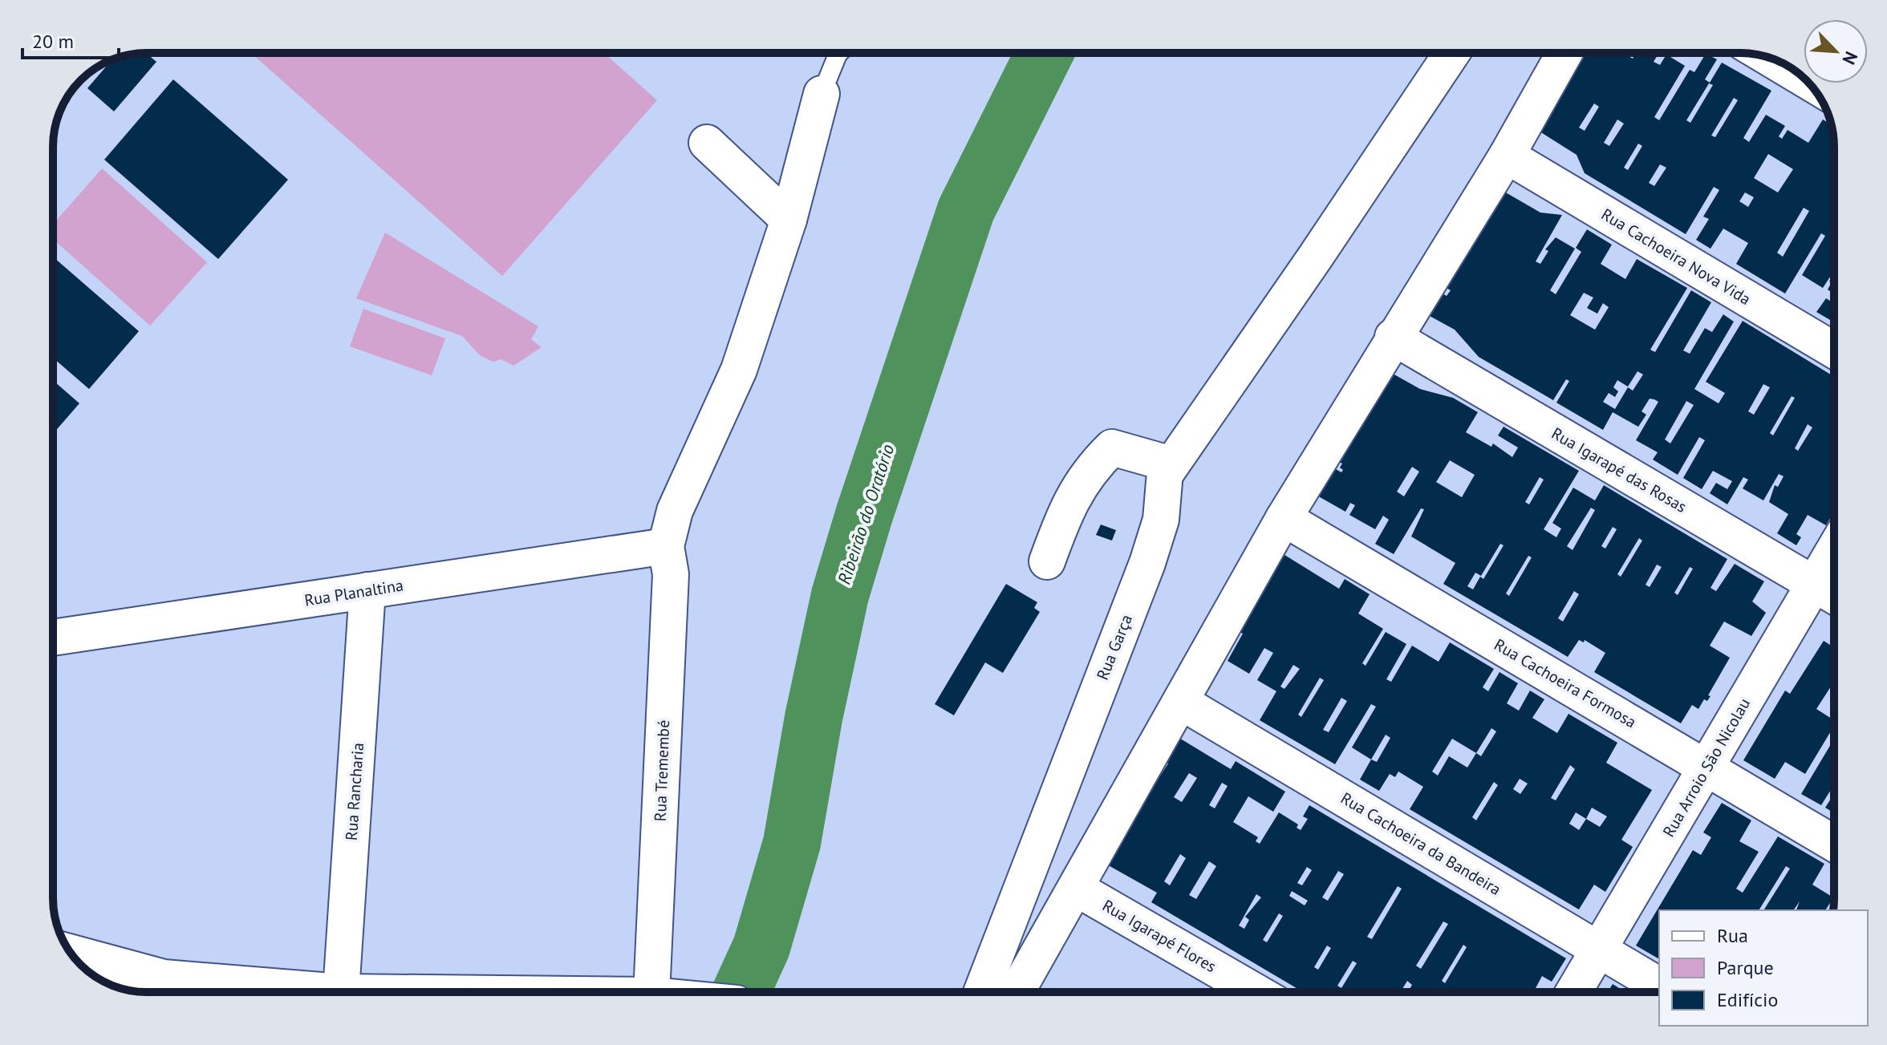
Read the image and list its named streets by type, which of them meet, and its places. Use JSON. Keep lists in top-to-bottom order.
{
  "streets": {
    "street": [
      "Rua Cachoeira Nova Vida",
      "Rua Igarapé das Rosas",
      "Rua Planaltina",
      "Rua Garça",
      "Rua Cachoeira Formosa",
      "Rua Arroio São Nicolau",
      "Rua Tremembé",
      "Rua Rancharia",
      "Rua Cachoeira da Bandeira",
      "Rua Igarapé Flores"
    ]
  },
  "crossings": [
    ["Rua Igarapé das Rosas", "Rua Arroio São Nicolau"],
    ["Rua Planaltina", "Rua Tremembé"],
    ["Rua Planaltina", "Rua Rancharia"],
    ["Rua Cachoeira Formosa", "Rua Arroio São Nicolau"],
    ["Rua Arroio São Nicolau", "Rua Cachoeira da Bandeira"]
  ],
  "water": ["Ribeirão do Oratório"],
  "legend": ["Rua", "Parque", "Edifício"],
  "scale_bar": "20 m",
  "north": "bottom right"
}
